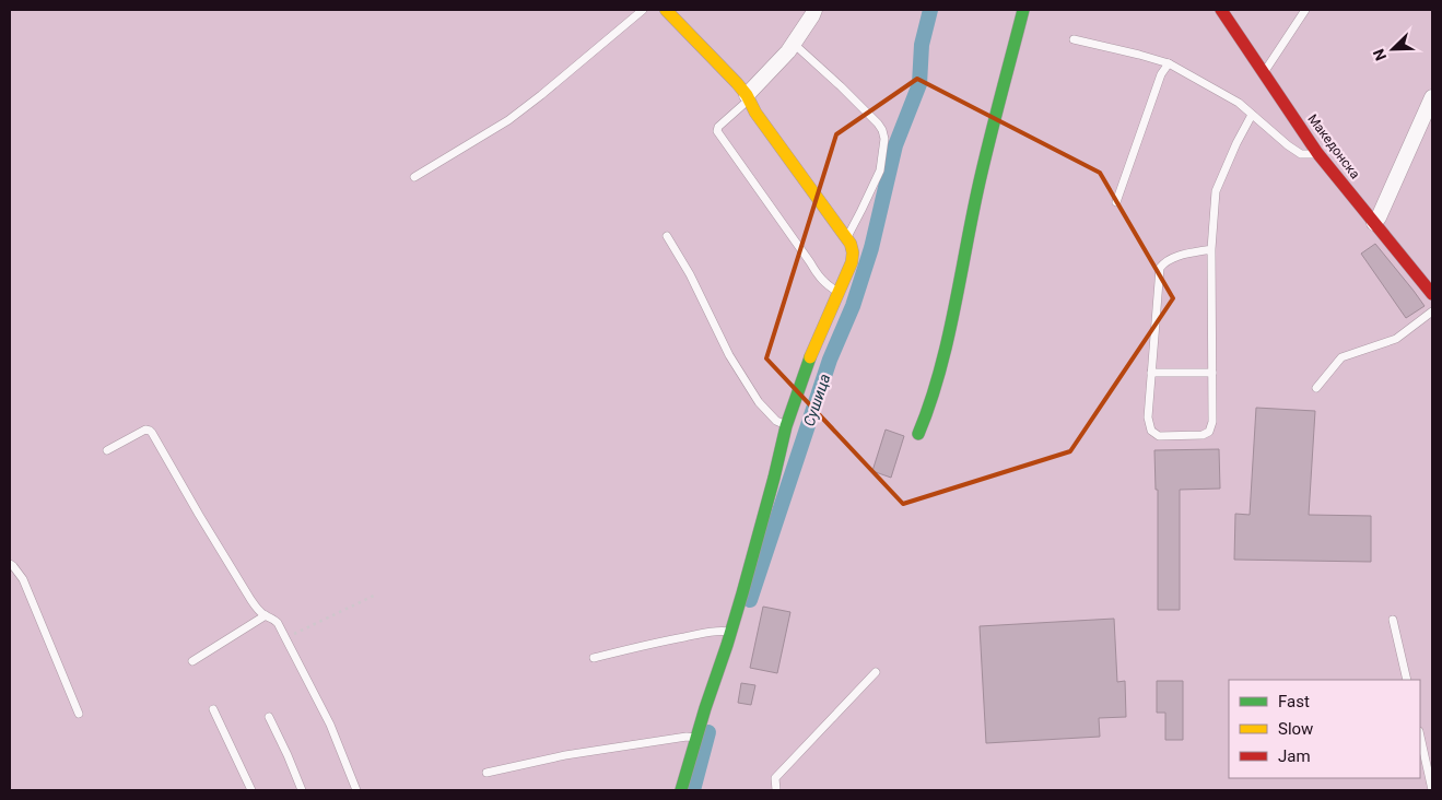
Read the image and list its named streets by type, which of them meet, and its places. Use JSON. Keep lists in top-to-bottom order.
{
  "streets": {
    "street": ["Македонска"]
  },
  "water": ["Сушица"],
  "legend": ["Fast", "Slow", "Jam"],
  "north": "bottom left"
}
